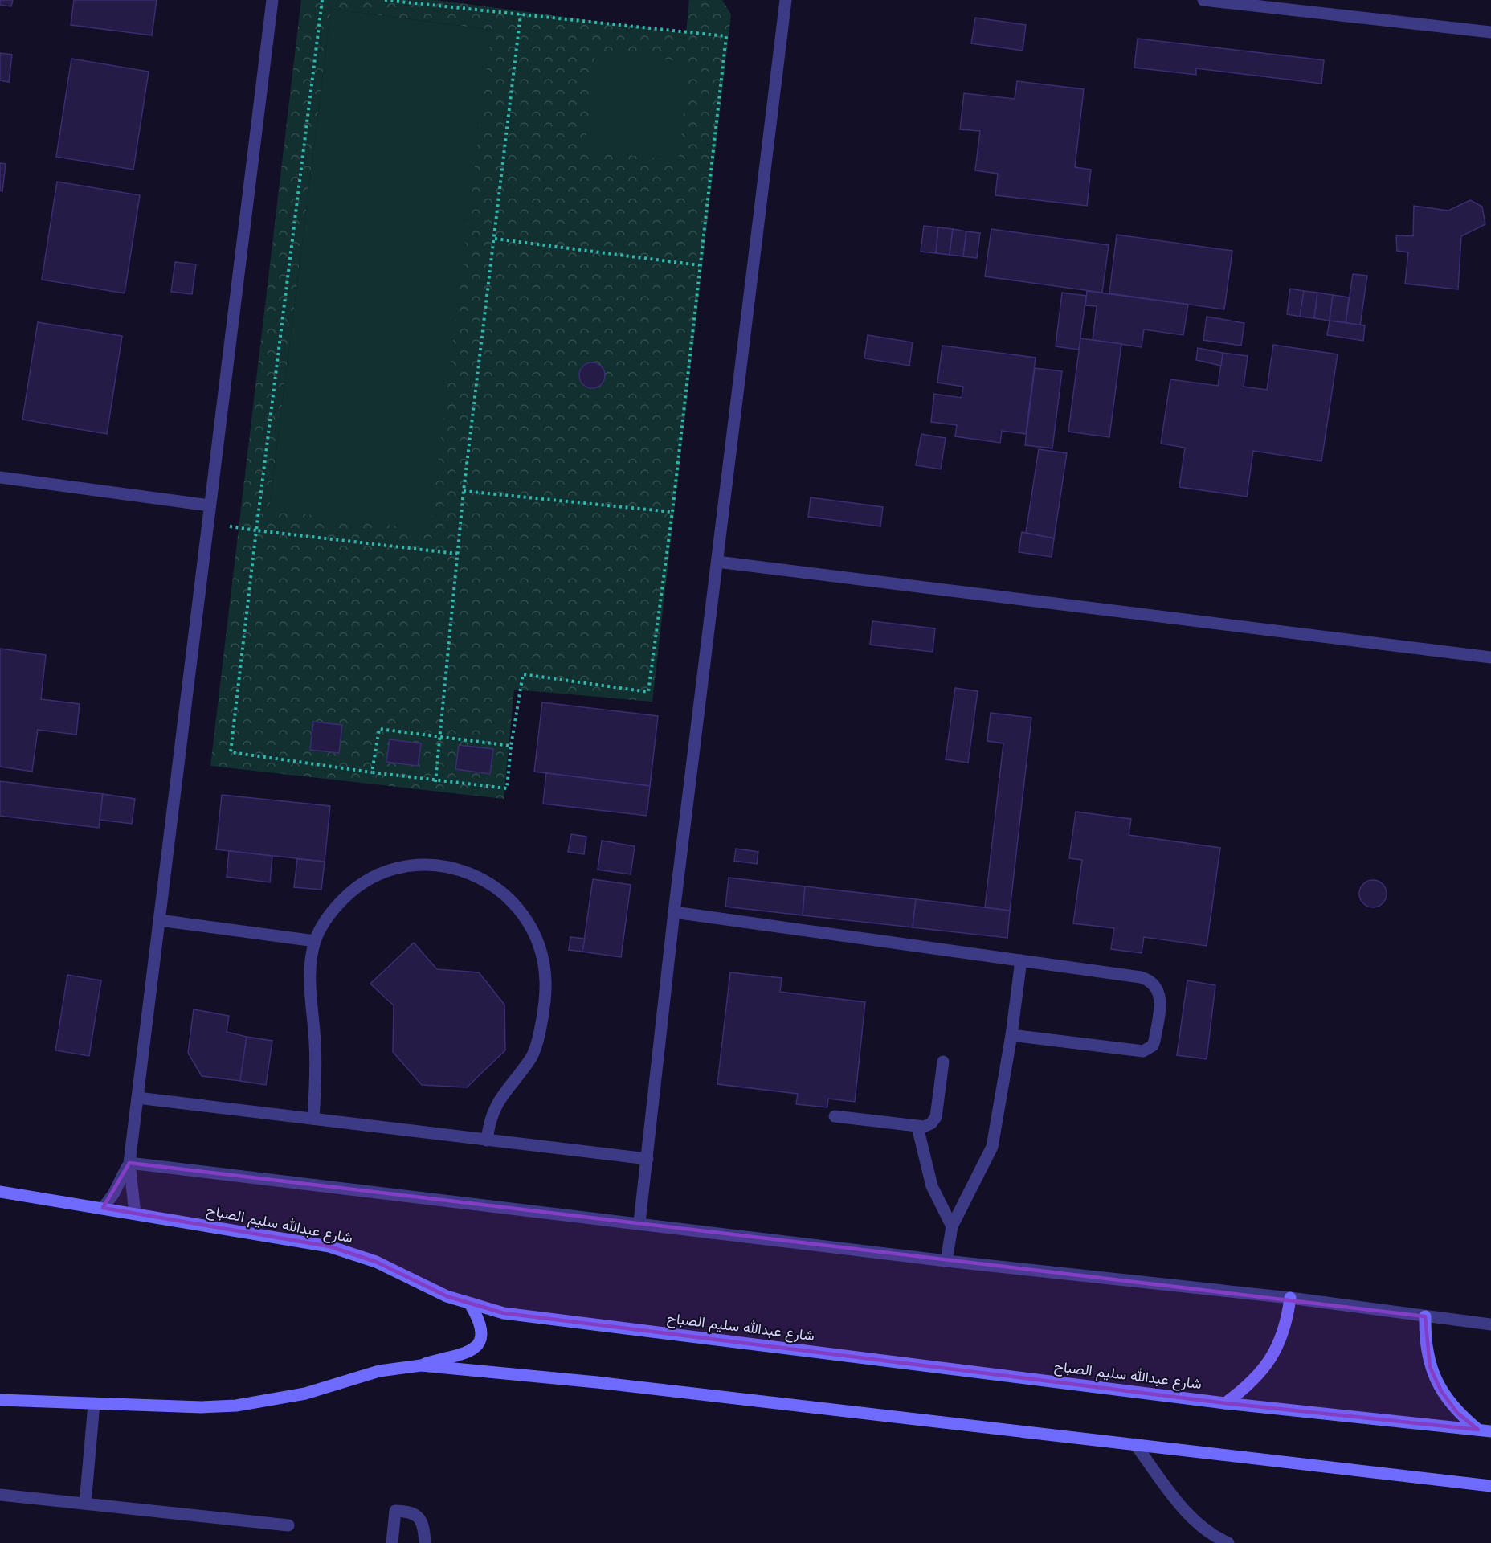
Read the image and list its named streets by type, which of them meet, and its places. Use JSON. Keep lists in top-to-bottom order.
{
  "streets": {
    "main road": ["شارع عبدالله سليم الصباح"]
  }
}
